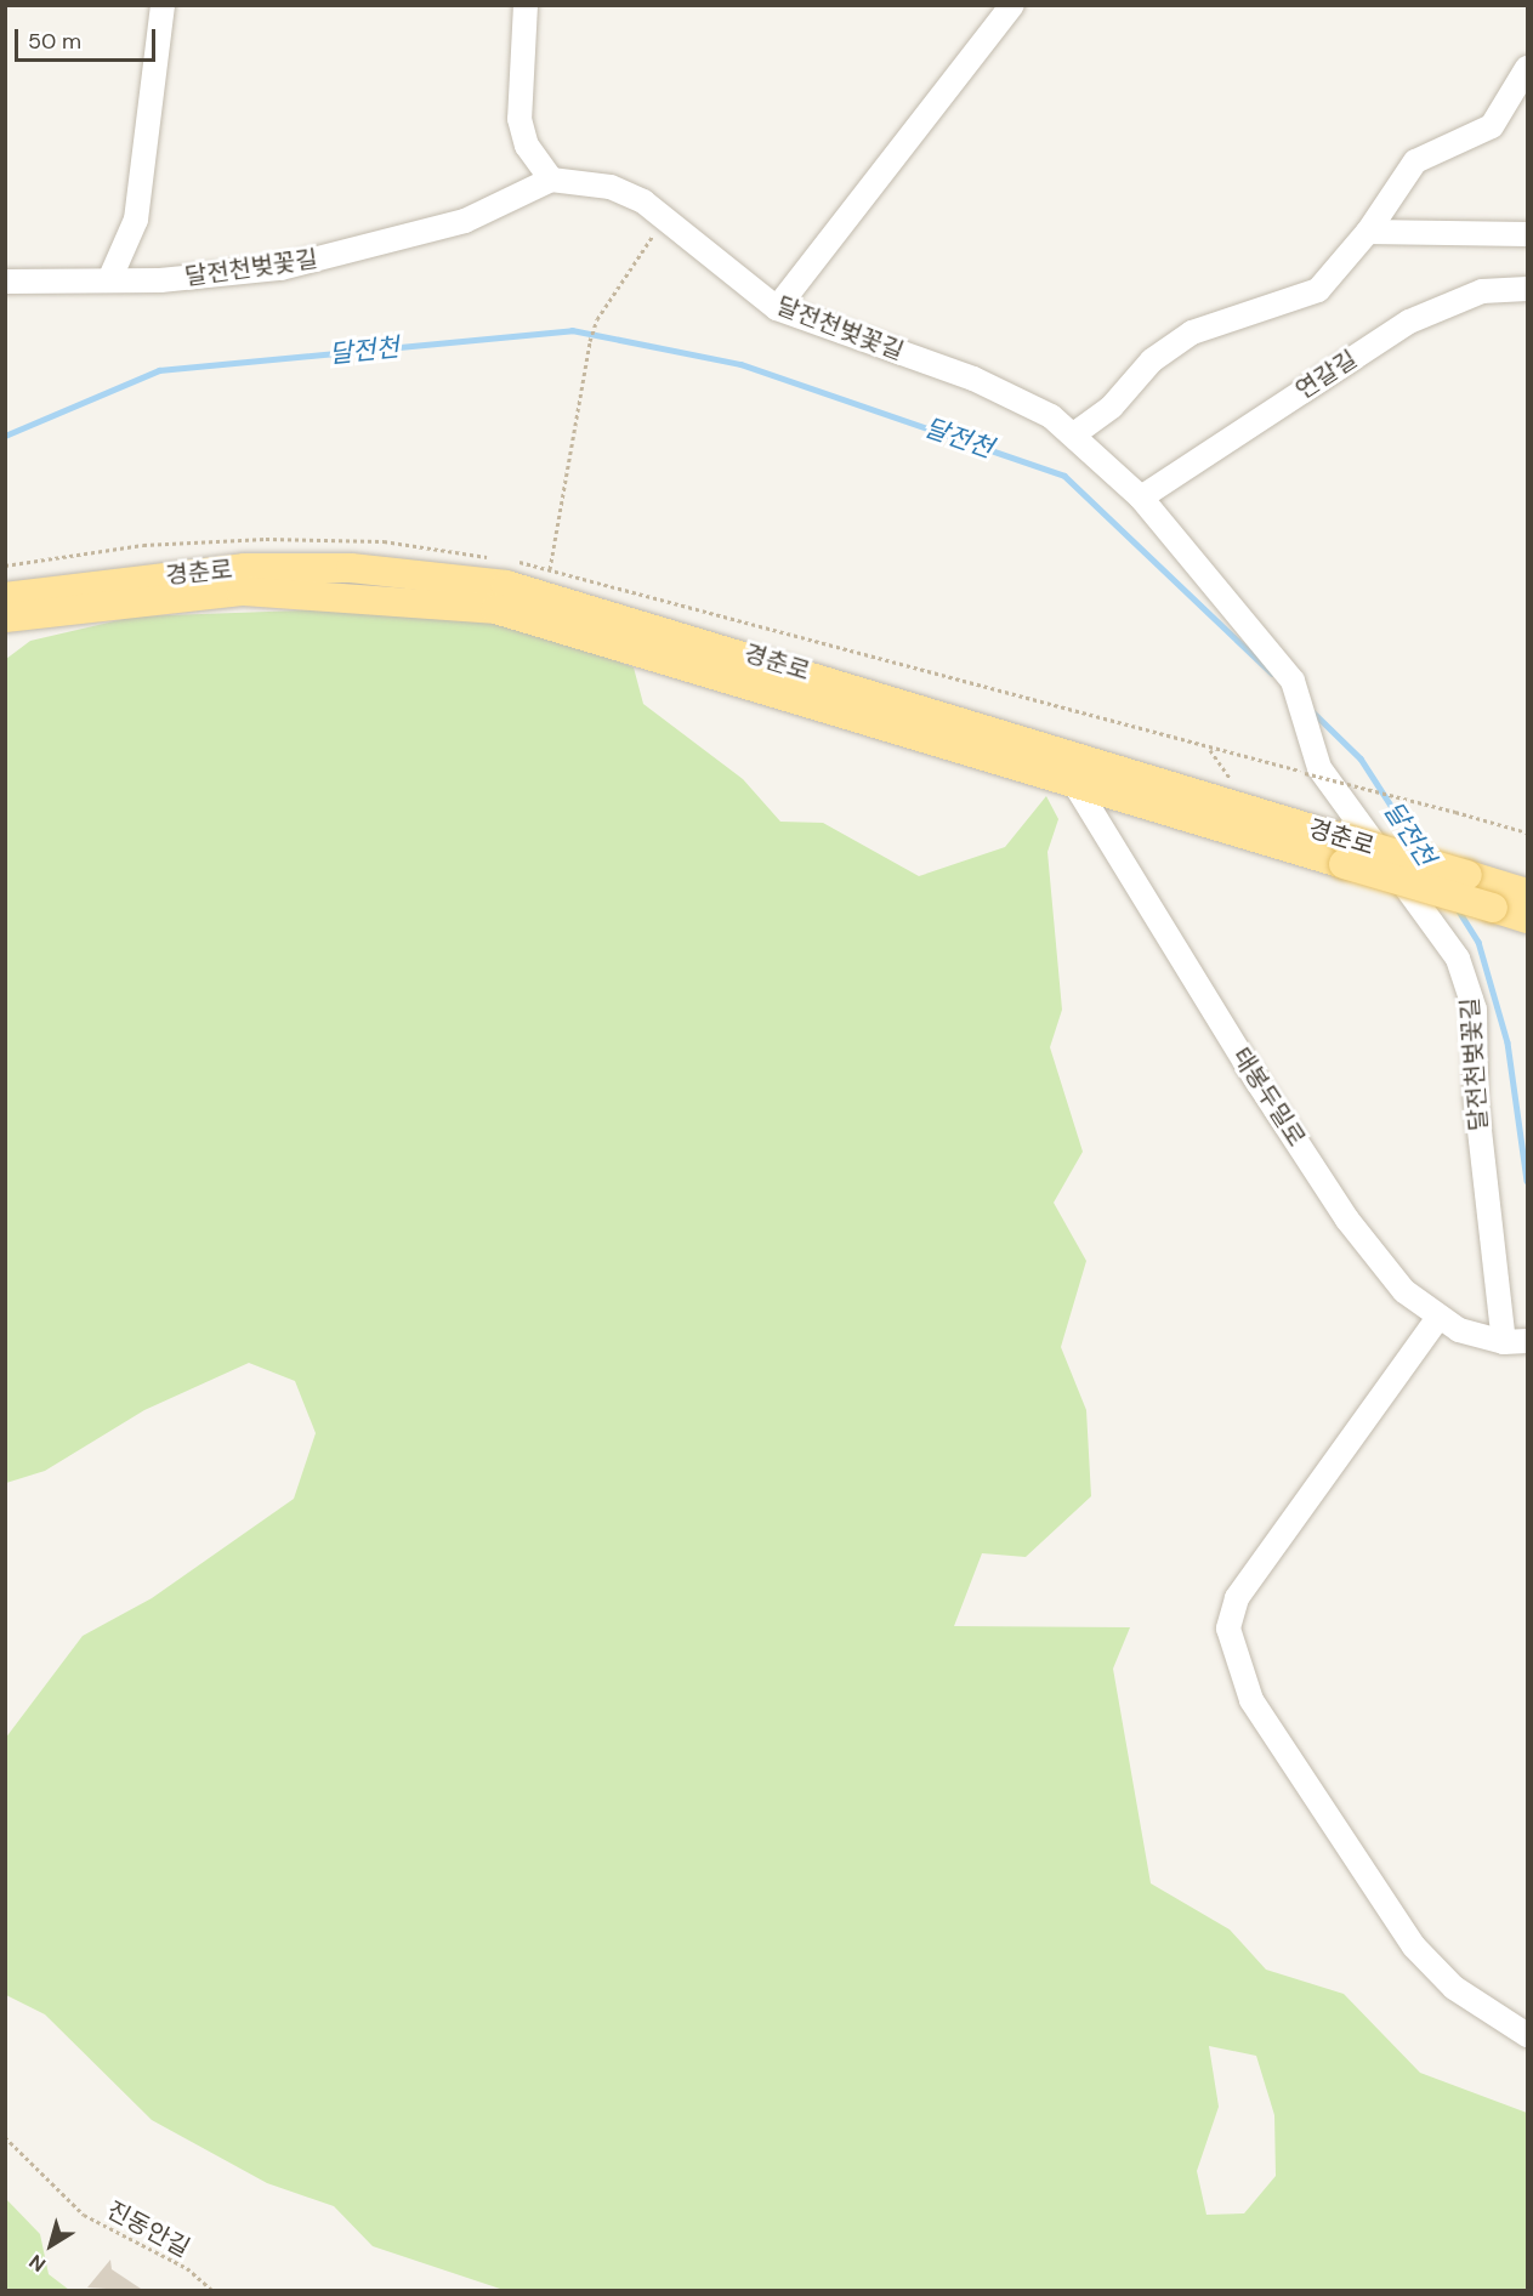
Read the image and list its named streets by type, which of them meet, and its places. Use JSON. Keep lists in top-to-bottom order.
{
  "streets": {
    "main road": ["경춘로"],
    "street": ["달전천벚꽃길", "연갈길", "태봉두밀로"],
    "path": ["진동안길"]
  },
  "crossings": [
    ["달전천벚꽃길", "연갈길"],
    ["달전천벚꽃길", "태봉두밀로"],
    ["경춘로", "태봉두밀로"]
  ],
  "water": ["달전천"],
  "scale_bar": "50 m",
  "north": "bottom left"
}
